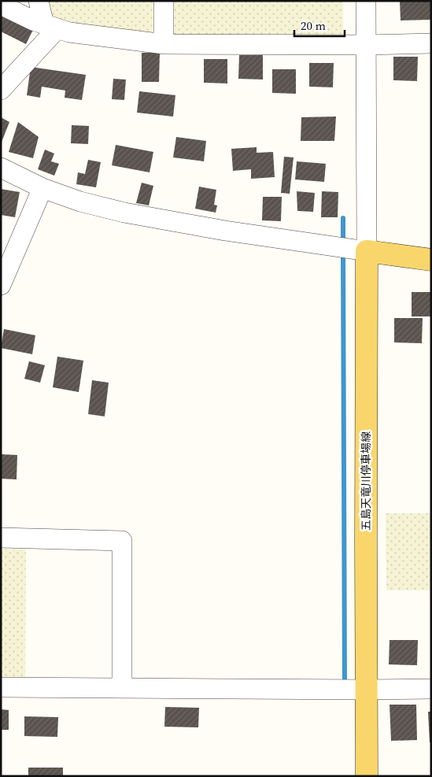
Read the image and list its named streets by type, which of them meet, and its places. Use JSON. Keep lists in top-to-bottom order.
{
  "streets": {
    "main road": ["五島天竜川停車場線"]
  },
  "scale_bar": "20 m"
}
